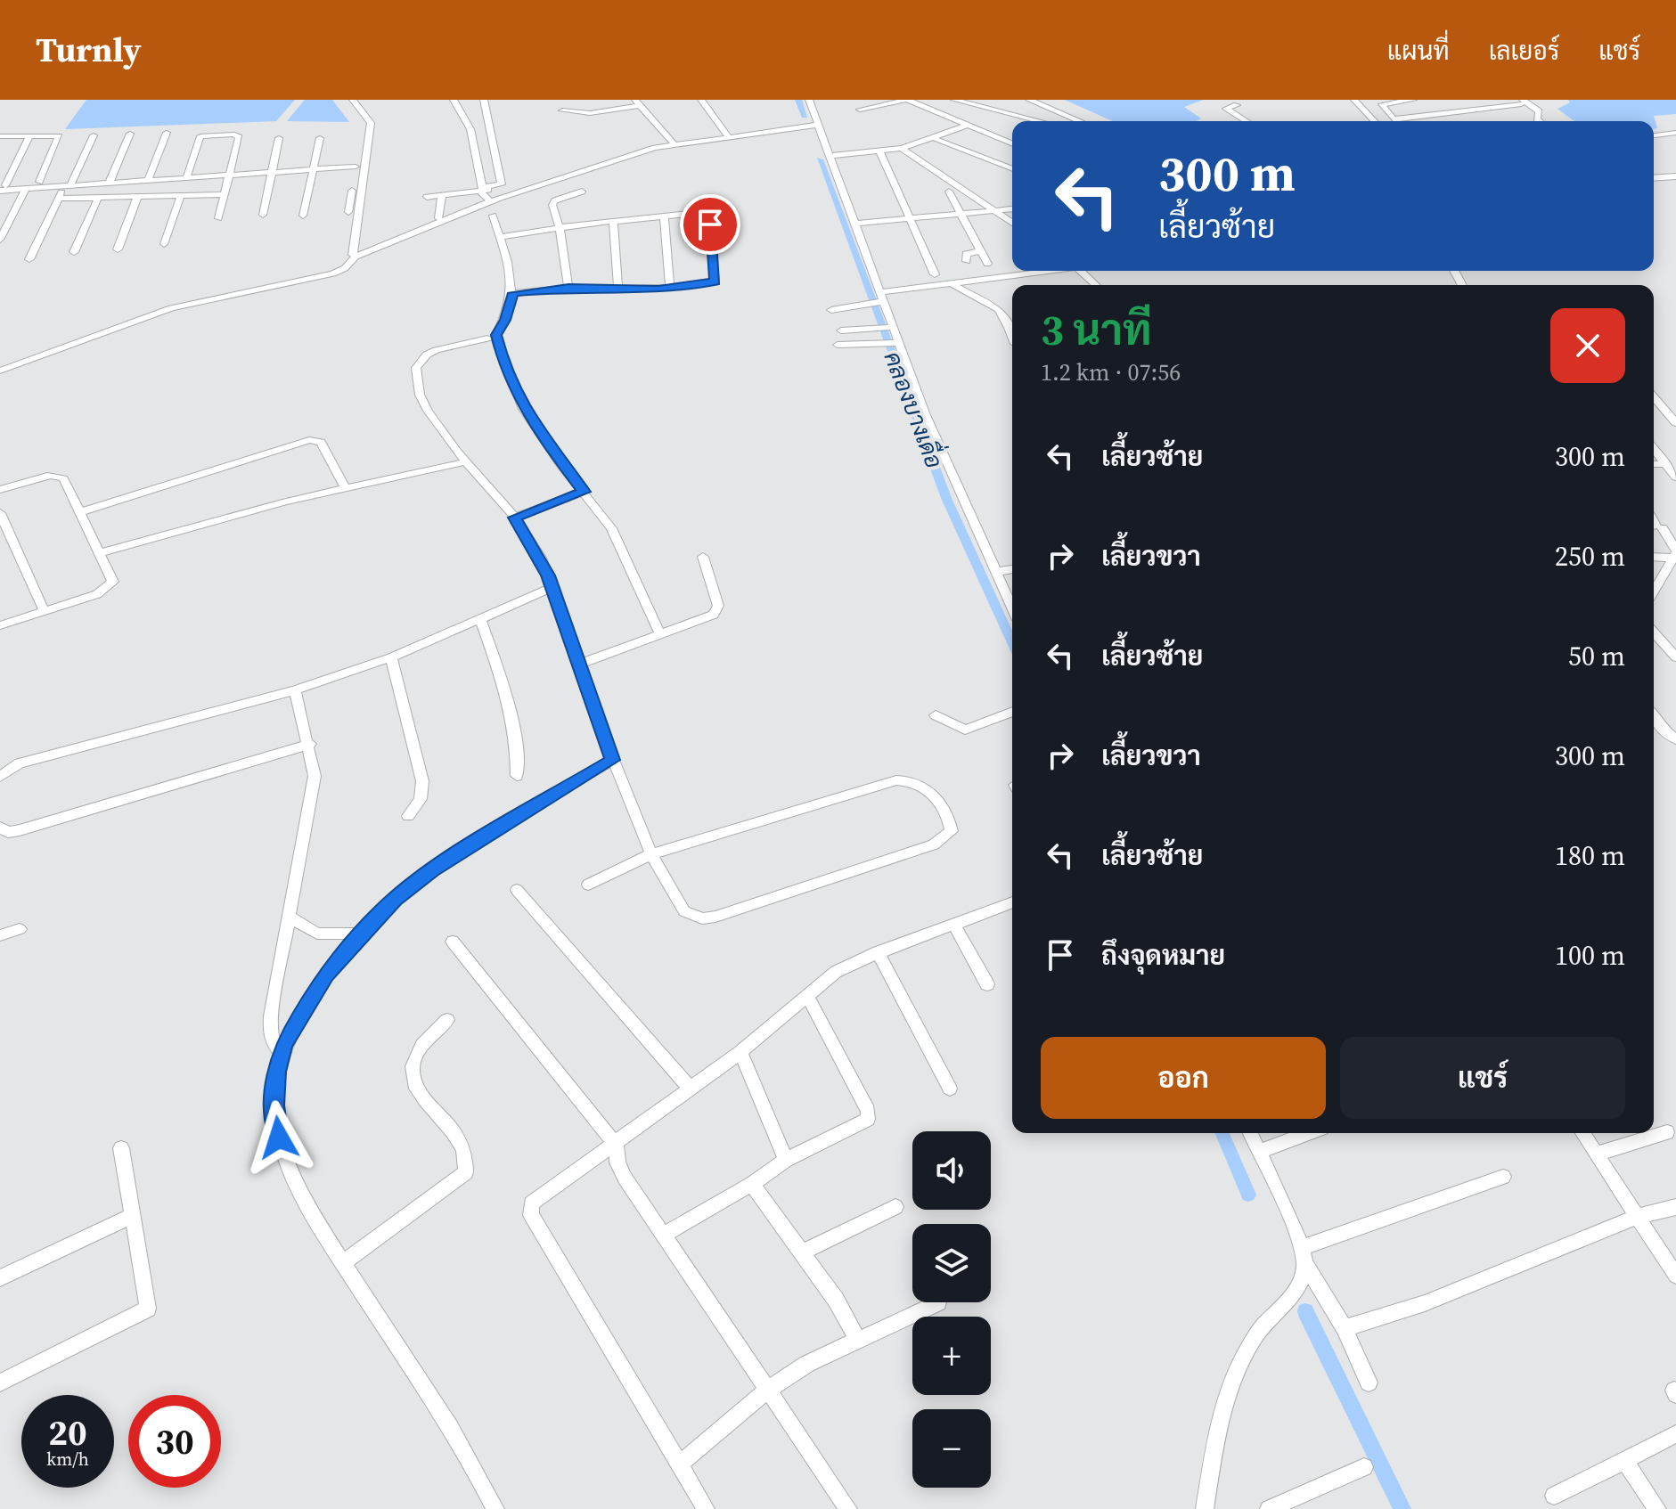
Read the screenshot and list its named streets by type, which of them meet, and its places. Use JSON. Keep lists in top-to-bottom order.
{
  "water": ["คลองบางเดื่อ"],
  "page": {
    "header": "Turnly",
    "nav": ["แผนที่", "เลเยอร์", "แชร์"],
    "turn": ["300 m", "เลี้ยวซ้าย"],
    "heading": ["3 นาที", "1.2 km · 07:56"],
    "list": [
      {
        "name": "เลี้ยวซ้าย",
        "value": "300 m"
      },
      {
        "name": "เลี้ยวขวา",
        "value": "250 m"
      },
      {
        "name": "เลี้ยวซ้าย",
        "value": "50 m"
      },
      {
        "name": "เลี้ยวขวา",
        "value": "300 m"
      },
      {
        "name": "เลี้ยวซ้าย",
        "value": "180 m"
      },
      {
        "name": "ถึงจุดหมาย",
        "value": "100 m"
      }
    ],
    "buttons": ["ออก", "แชร์"],
    "map_buttons": ["+", "−"],
    "speed": "20 km/h",
    "limit": "30"
  }
}
